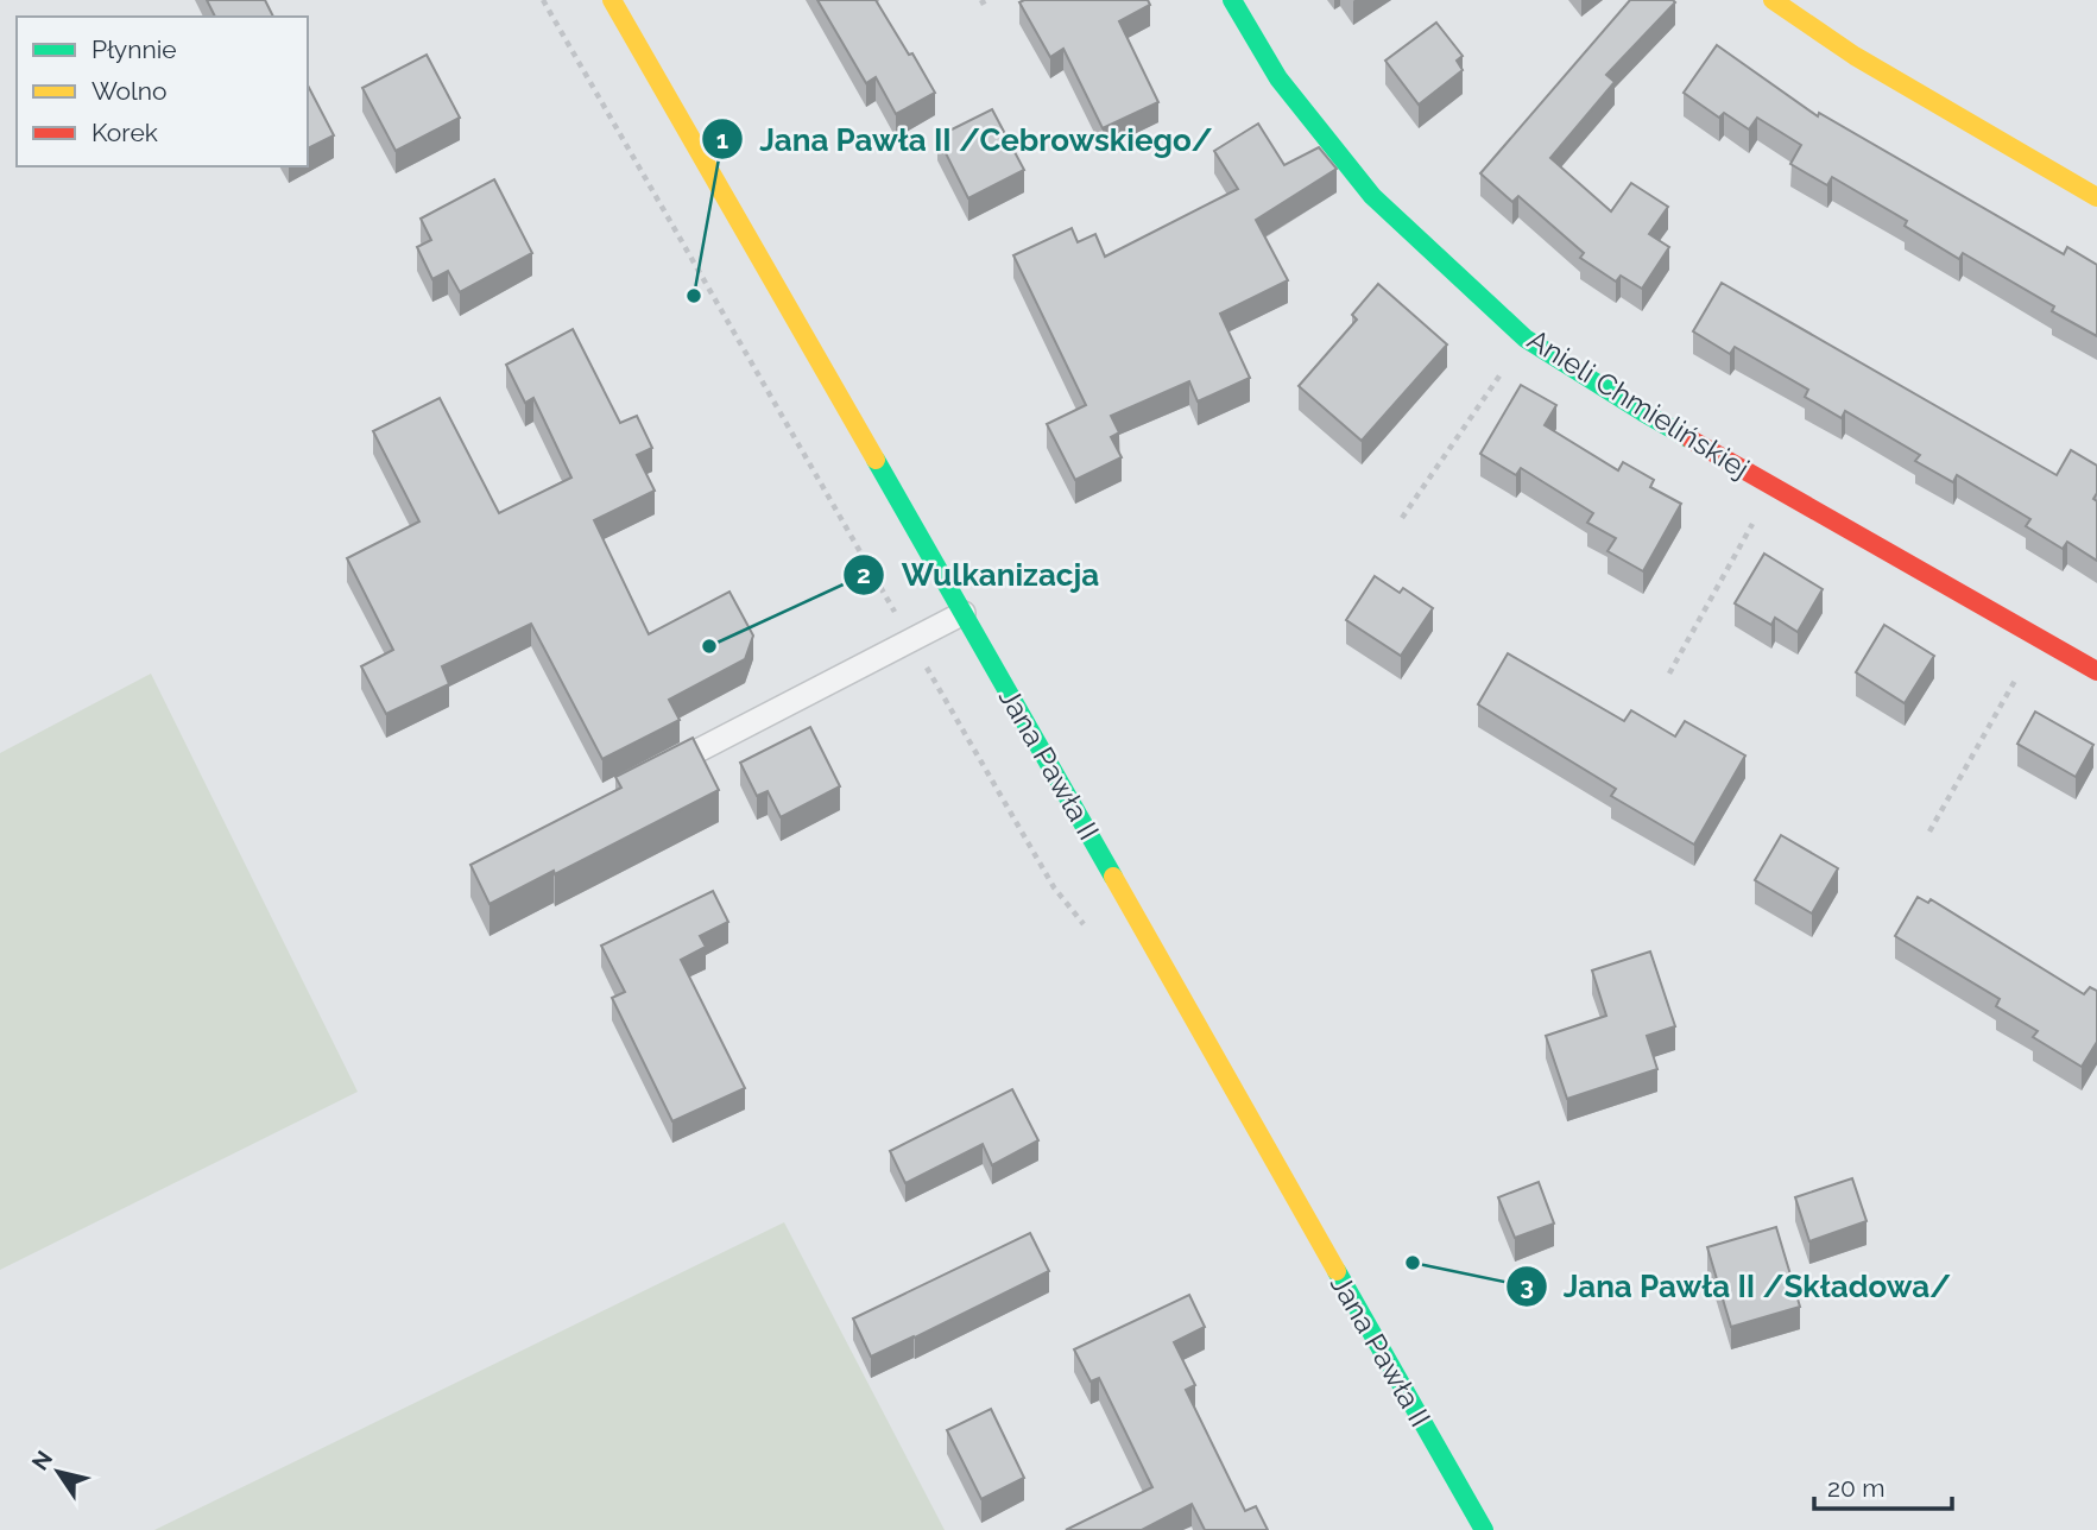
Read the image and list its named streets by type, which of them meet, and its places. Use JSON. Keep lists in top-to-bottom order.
{
  "streets": {
    "street": ["Anieli Chmielińskiej", "Jana Pawła II"]
  },
  "places": ["Jana Pawła II /Cebrowskiego/", "Wulkanizacja", "Jana Pawła II /Składowa/"],
  "legend": ["Płynnie", "Wolno", "Korek"],
  "scale_bar": "20 m",
  "north": "top left"
}
